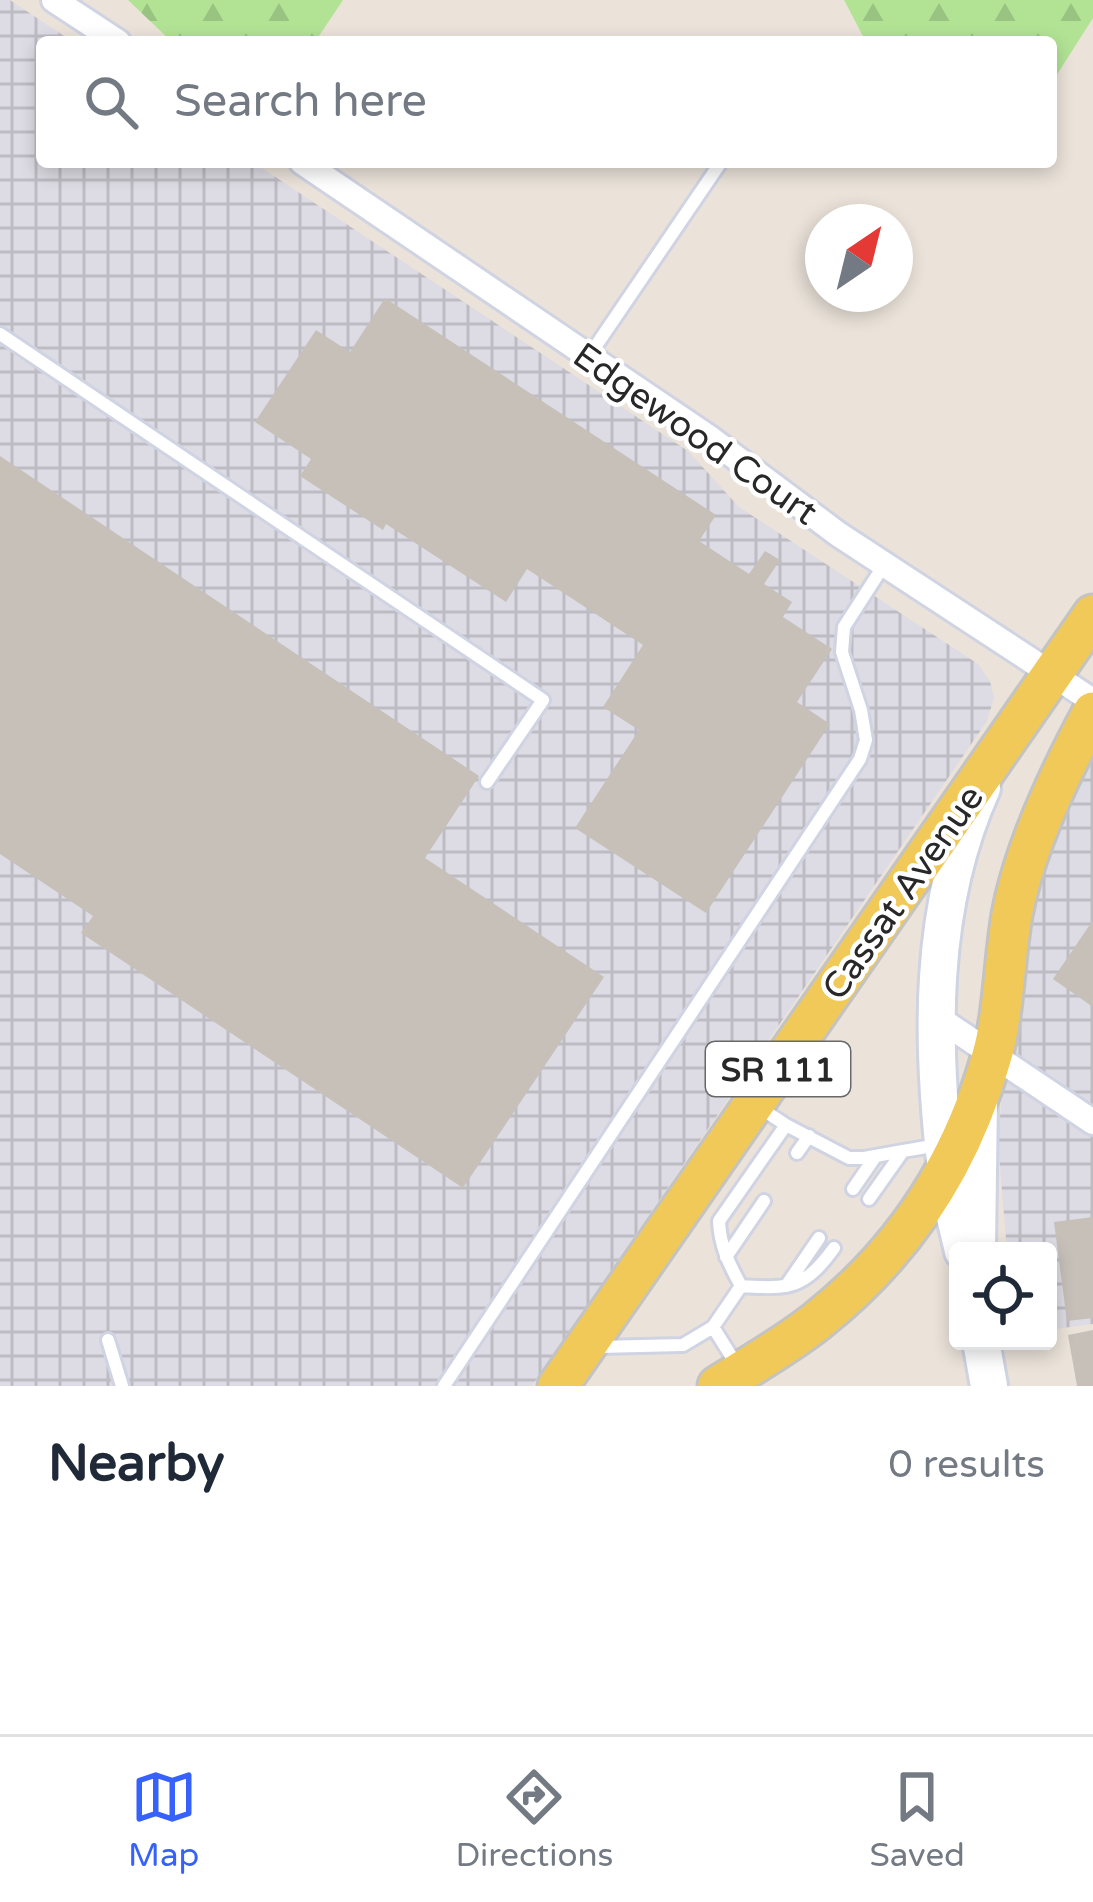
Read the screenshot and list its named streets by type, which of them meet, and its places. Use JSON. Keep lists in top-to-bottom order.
{
  "streets": {
    "main road": ["Cassat Avenue", "SR 111"],
    "street": ["Edgewood Court"]
  },
  "crossings": [
    ["Edgewood Court", "SR 111"],
    ["Cassat Avenue", "SR 111"]
  ],
  "north": "top right",
  "page": {
    "search": "Search here",
    "heading": ["Nearby", "0 results"],
    "nav": ["Map", "Directions", "Saved"]
  }
}
